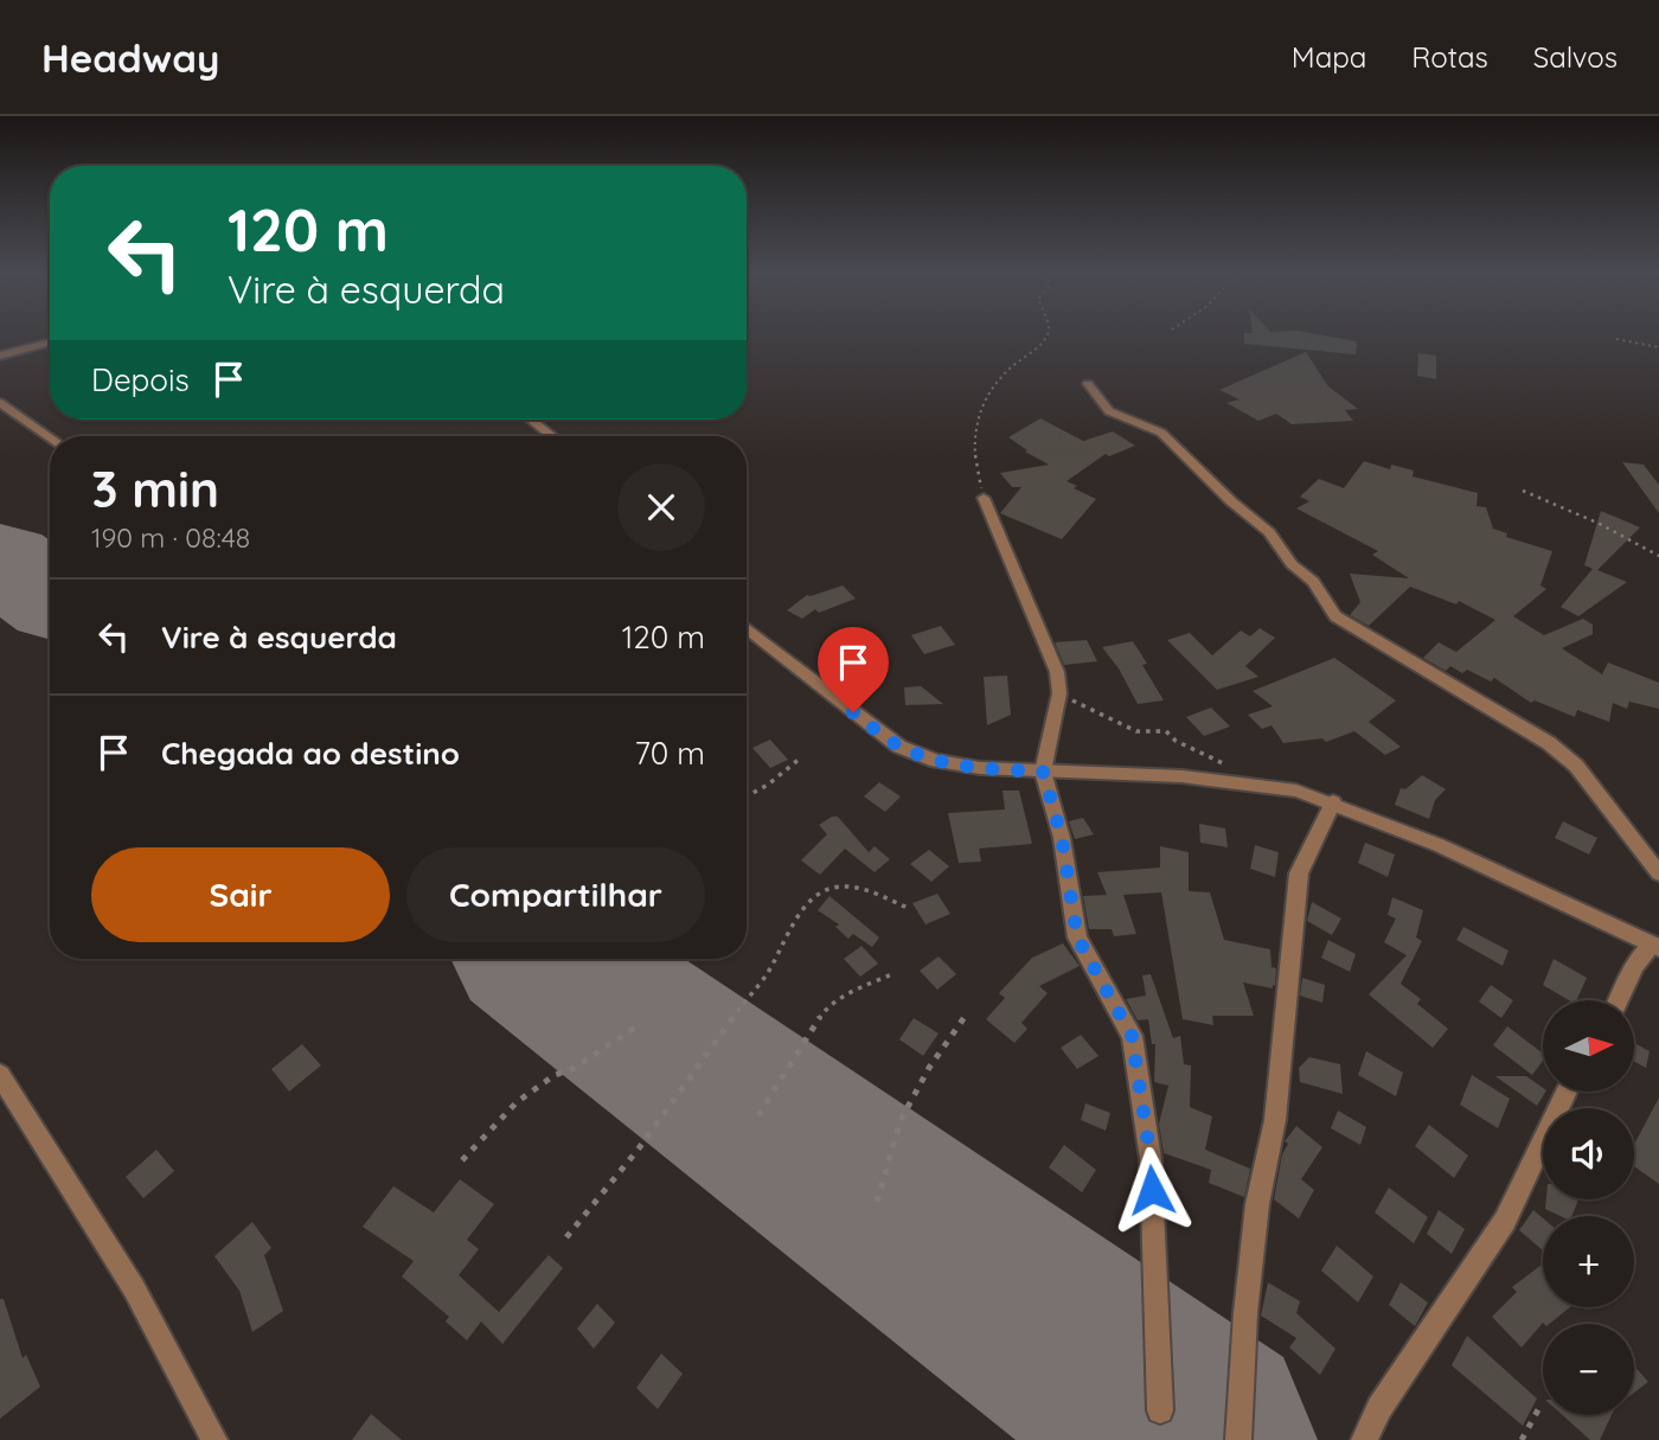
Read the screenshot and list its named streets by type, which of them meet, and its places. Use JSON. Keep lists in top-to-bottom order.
{
  "north": "right",
  "page": {
    "header": "Headway",
    "nav": ["Mapa", "Rotas", "Salvos"],
    "turn": ["120 m", "Vire à esquerda"],
    "then": "Depois",
    "heading": ["3 min", "190 m · 08:48"],
    "list": [
      {
        "name": "Vire à esquerda",
        "value": "120 m"
      },
      {
        "name": "Chegada ao destino",
        "value": "70 m"
      }
    ],
    "buttons": ["Sair", "Compartilhar"],
    "map_buttons": ["+", "−"]
  }
}
